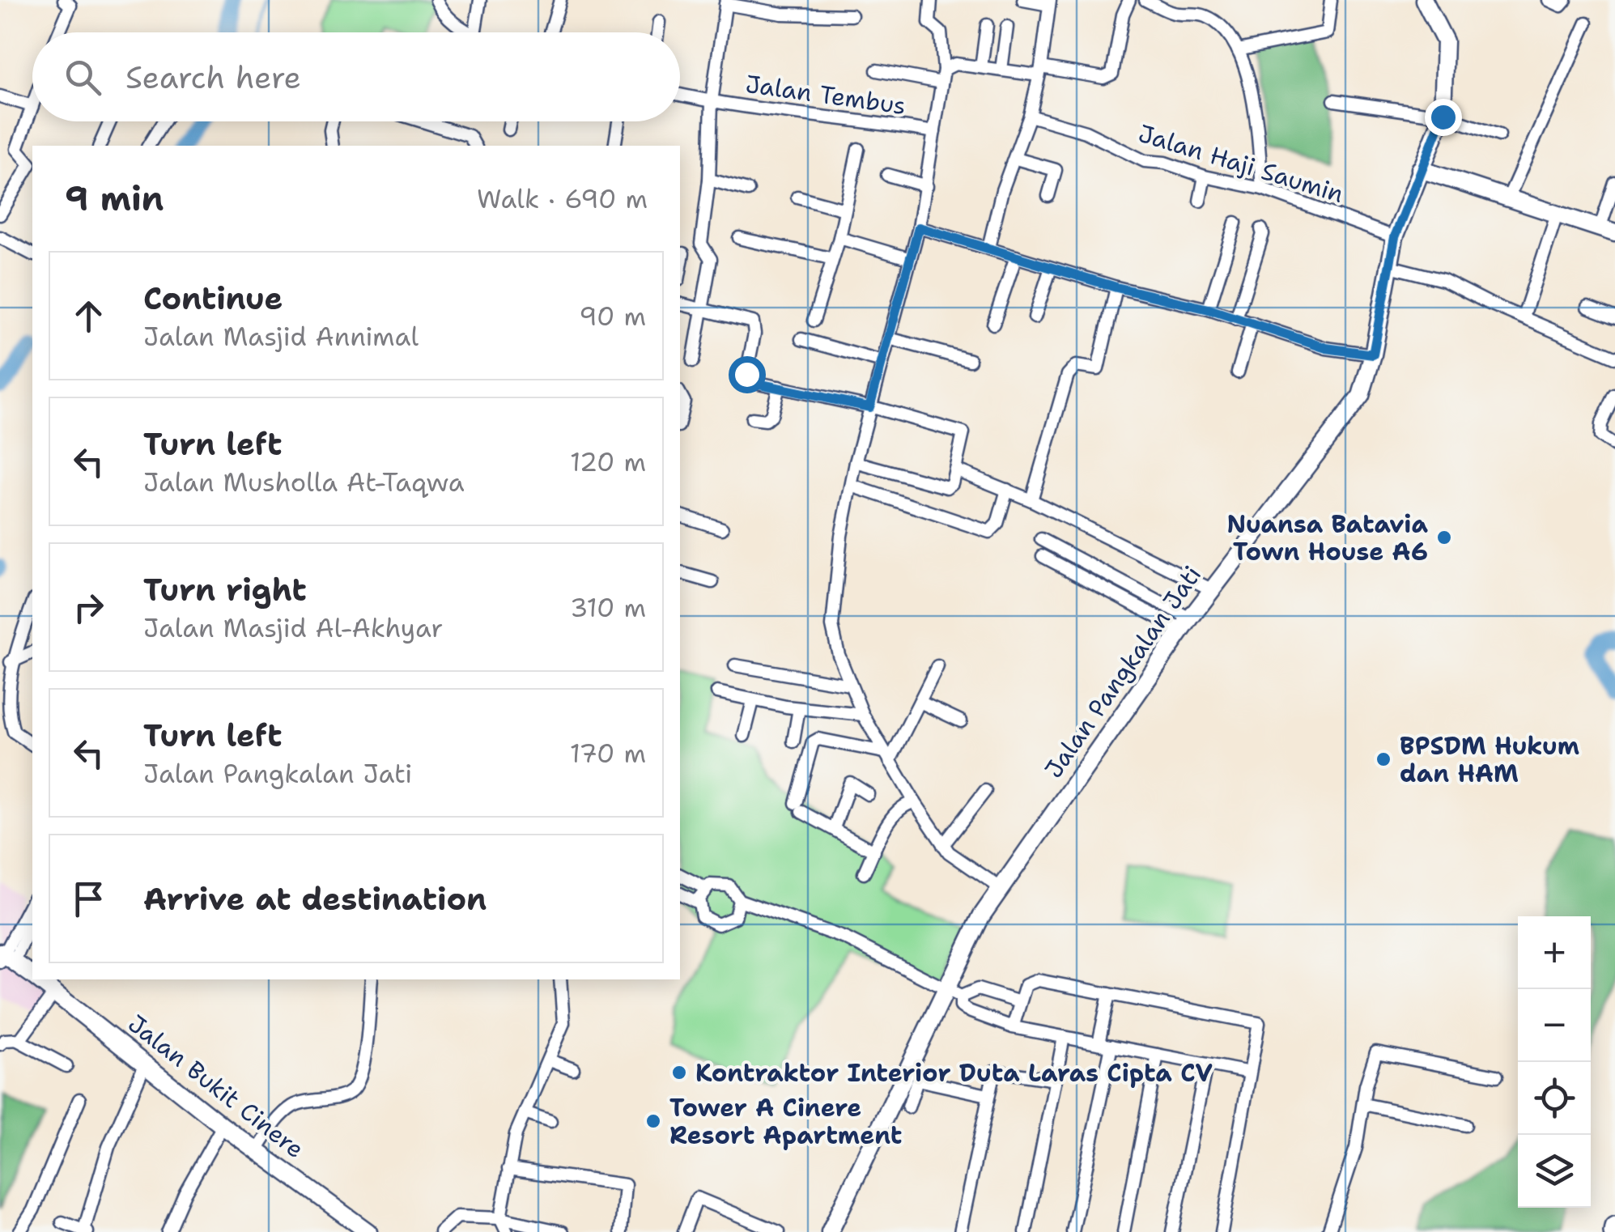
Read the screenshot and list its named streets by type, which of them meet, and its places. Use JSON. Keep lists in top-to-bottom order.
{
  "streets": {
    "main road": ["Jalan Pangkalan Jati", "Jalan Bukit Cinere"],
    "street": ["Jalan Tembus", "Jalan Haji Saumin"]
  },
  "crossings": [
    ["Jalan Haji Saumin", "Jalan Pangkalan Jati"]
  ],
  "places": [
    "Nuansa Batavia Town House A6",
    "BPSDM Hukum dan HAM",
    "Kontraktor Interior Duta Laras Cipta CV",
    "Tower A Cinere Resort Apartment"
  ],
  "page": {
    "search": "Search here",
    "heading": ["9 min", "Walk · 690 m"],
    "list": [
      ["Continue", "Jalan Masjid Annimal", "90 m"],
      ["Turn left", "Jalan Musholla At-Taqwa", "120 m"],
      ["Turn right", "Jalan Masjid Al-Akhyar", "310 m"],
      ["Turn left", "Jalan Pangkalan Jati", "170 m"],
      "Arrive at destination"
    ],
    "map_buttons": ["+", "−"]
  }
}
